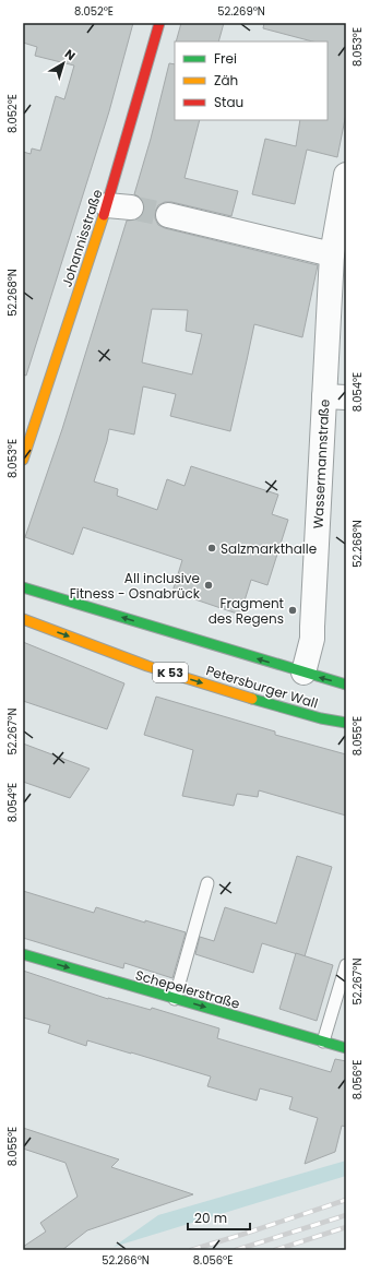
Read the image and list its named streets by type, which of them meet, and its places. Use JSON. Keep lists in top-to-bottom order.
{
  "streets": {
    "street": [
      "Johannisstraße",
      "Wassermannstraße",
      "K 53",
      "Petersburger Wall",
      "Schepelerstraße"
    ]
  },
  "crossings": [
    ["Wassermannstraße", "Petersburger Wall"]
  ],
  "one_way": ["Schepelerstraße"],
  "places": ["Salzmarkthalle", "All inclusive Fitness - Osnabrück", "Fragment des Regens"],
  "legend": ["Frei", "Zäh", "Stau"],
  "scale_bar": "20 m",
  "north": "top right",
  "coordinates": [
    "8.052°E",
    "52.269°N",
    "8.053°E",
    "52.268°N",
    "8.054°E",
    "52.267°N",
    "8.055°E",
    "8.056°E",
    "52.266°N"
  ]
}
